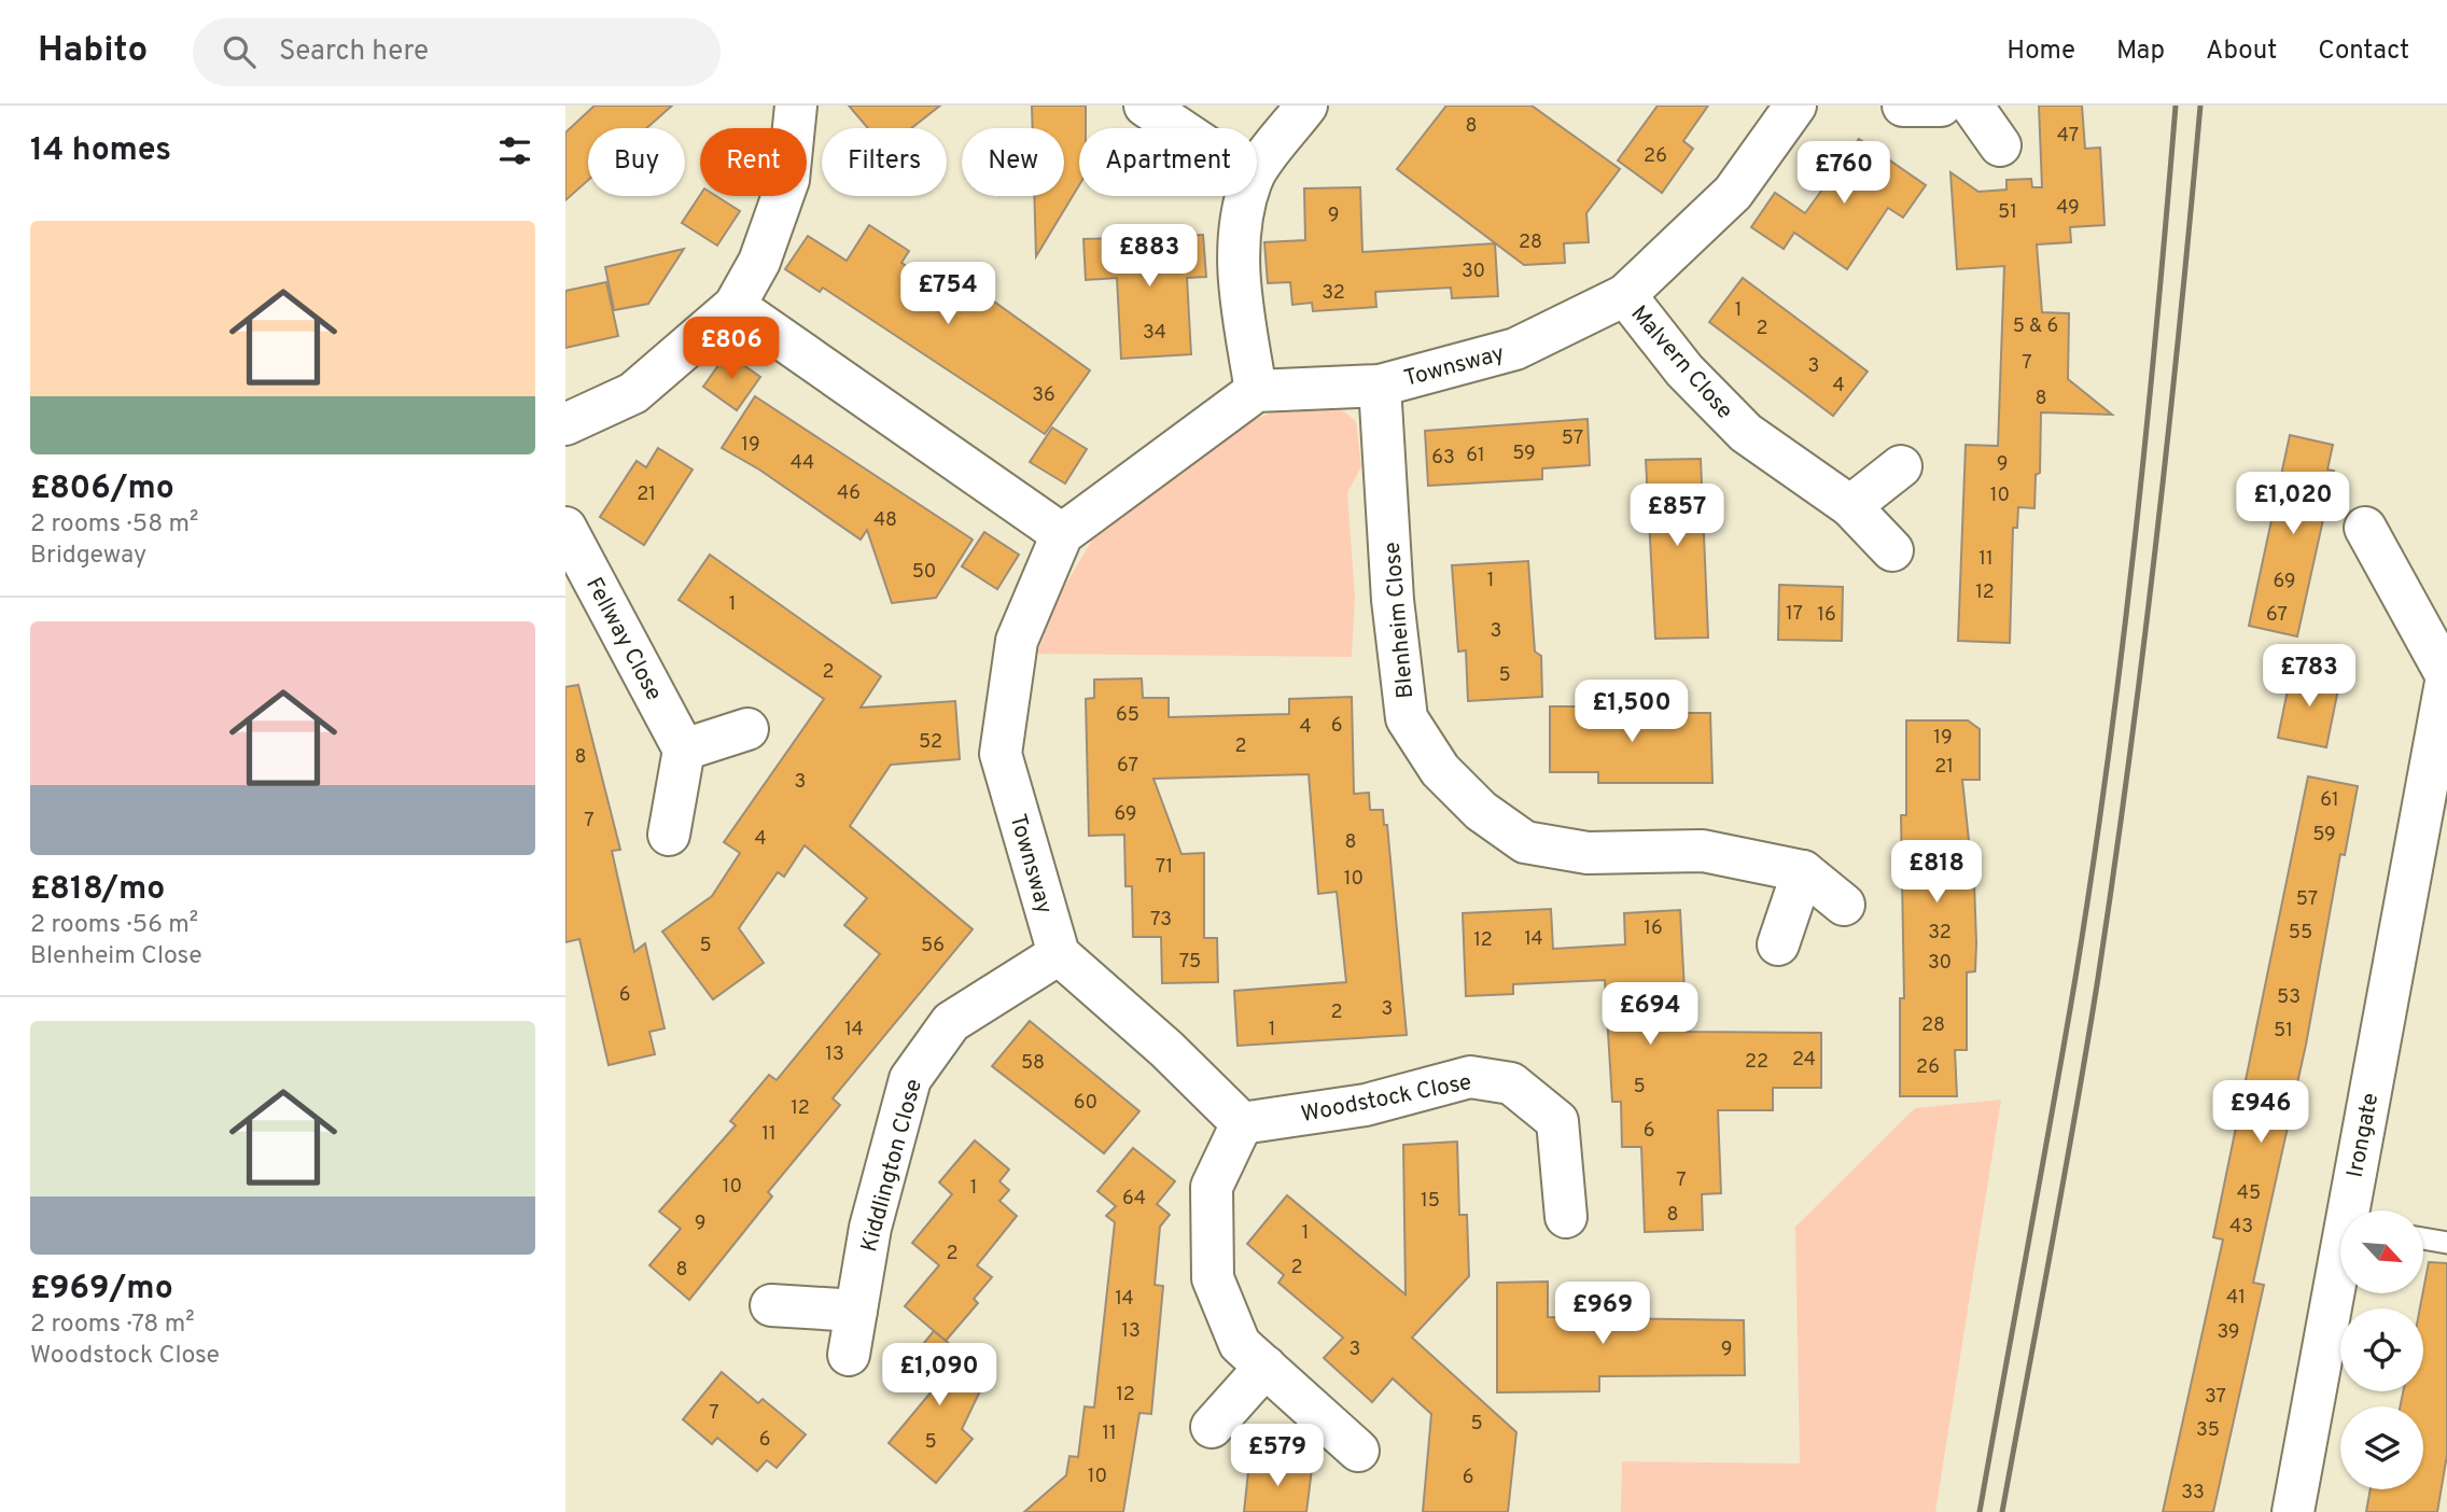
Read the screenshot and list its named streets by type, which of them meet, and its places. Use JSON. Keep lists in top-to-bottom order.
{
  "streets": {
    "street": [
      "Malvern Close",
      "Townsway",
      "Blenheim Close",
      "Fellway Close",
      "Woodstock Close",
      "Irongate",
      "Kiddlington Close"
    ]
  },
  "crossings": [
    ["Malvern Close", "Townsway"],
    ["Townsway", "Blenheim Close"],
    ["Townsway", "Kiddlington Close"]
  ],
  "house_numbers": [
    "8",
    "47",
    "26",
    "49",
    "51",
    "9",
    "28",
    "30",
    "32",
    "1",
    "5 & 6",
    "2",
    "34",
    "7",
    "3",
    "4",
    "36",
    "8",
    "57",
    "19",
    "59",
    "61",
    "63",
    "44",
    "9",
    "46",
    "21",
    "10",
    "48",
    "11",
    "50",
    "1",
    "69",
    "12",
    "1",
    "17",
    "16",
    "67",
    "3",
    "2",
    "5",
    "65",
    "6",
    "4",
    "19",
    "52",
    "2",
    "8",
    "67",
    "21",
    "3",
    "61",
    "69",
    "7",
    "59",
    "4",
    "8",
    "71",
    "10",
    "57",
    "73",
    "16",
    "32",
    "55",
    "14",
    "12",
    "5",
    "56",
    "75",
    "30",
    "6",
    "53",
    "3",
    "2",
    "28",
    "14",
    "1",
    "51",
    "13",
    "24",
    "22",
    "58",
    "26",
    "5",
    "60",
    "12",
    "6",
    "11",
    "7",
    "10",
    "1",
    "45",
    "64",
    "15",
    "8",
    "9",
    "43",
    "1",
    "2",
    "2",
    "8",
    "41",
    "14",
    "13",
    "39",
    "3",
    "9",
    "12",
    "37",
    "7",
    "5",
    "35",
    "11",
    "6",
    "5",
    "10",
    "6",
    "33"
  ],
  "north": "bottom right",
  "page": {
    "header": "Habito",
    "search": "Search here",
    "nav": [
      "Home",
      "Map",
      "About",
      "Contact"
    ],
    "heading": "14 homes",
    "chip": [
      "Buy",
      "Rent",
      "Filters",
      "New",
      "Apartment"
    ],
    "price": [
      "£760",
      "£883",
      "£754",
      "£806",
      "£1,020",
      "£857",
      "£783",
      "£1,500",
      "£818",
      "£694",
      "£946",
      "£969",
      "£1,090",
      "£579"
    ],
    "list": [
      {
        "name": "£806/mo",
        "note": "2 rooms · 58 m² · Bridgeway"
      },
      {
        "name": "£818/mo",
        "note": "2 rooms · 56 m² · Blenheim Close"
      },
      {
        "name": "£969/mo",
        "note": "2 rooms · 78 m² · Woodstock Close"
      }
    ]
  }
}
